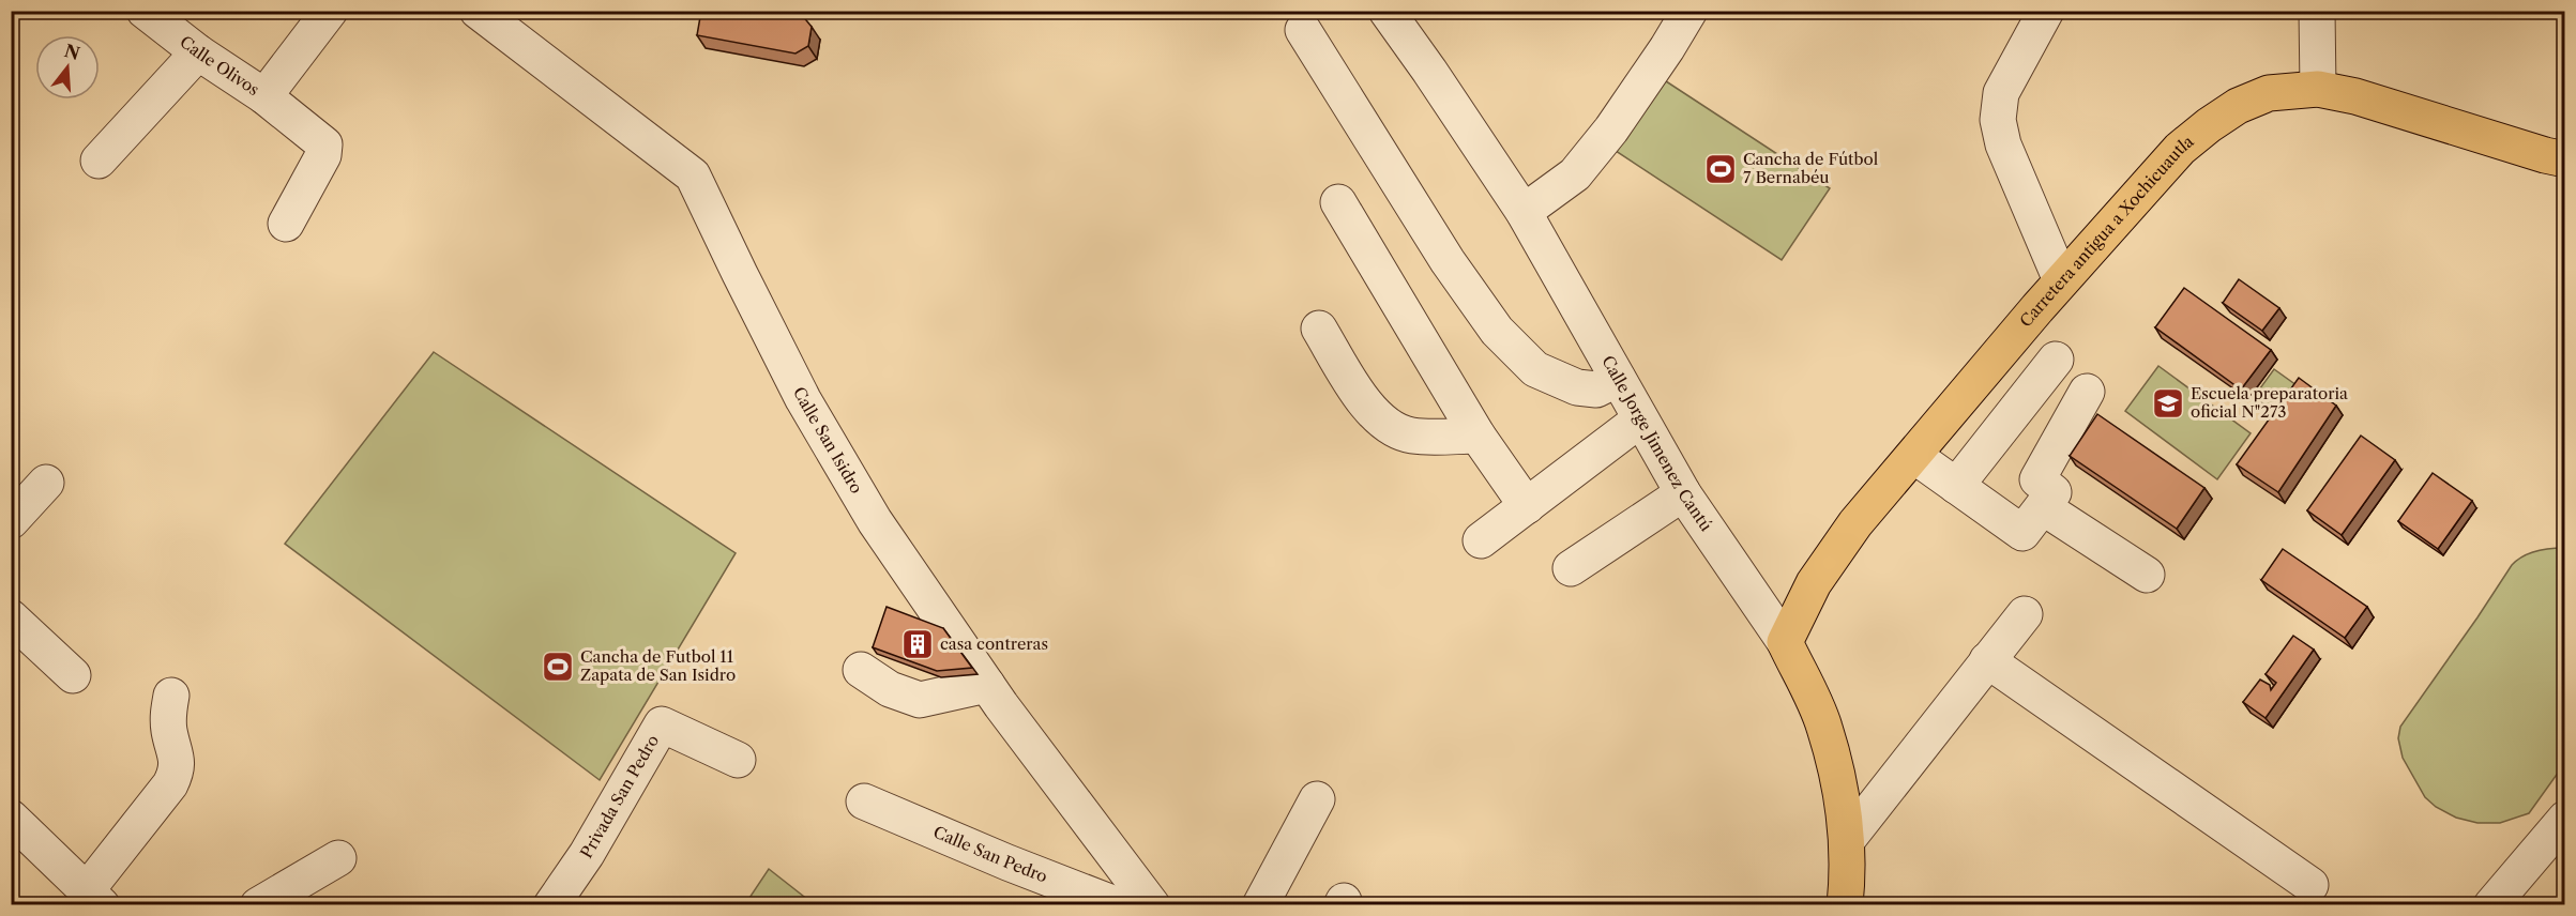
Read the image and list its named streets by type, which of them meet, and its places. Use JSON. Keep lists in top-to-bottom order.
{
  "streets": {
    "main road": ["Carretera antigua a Xochicuautla", "Calle Jorge Jimenez Cantú"],
    "street": [
      "Calle Olivos",
      "Calle San Isidro",
      "Privada San Pedro",
      "Calle San Pedro"
    ]
  },
  "crossings": [
    ["Carretera antigua a Xochicuautla", "Calle Jorge Jimenez Cantú"]
  ],
  "places": {
    "sports": ["Cancha de Fútbol 7 Bernabéu", "Cancha de Futbol 11 Zapata de San Isidro"],
    "school or university": ["Escuela preparatoria oficial N\"273"],
    "building": ["casa contreras"]
  },
  "north": "top"
}
